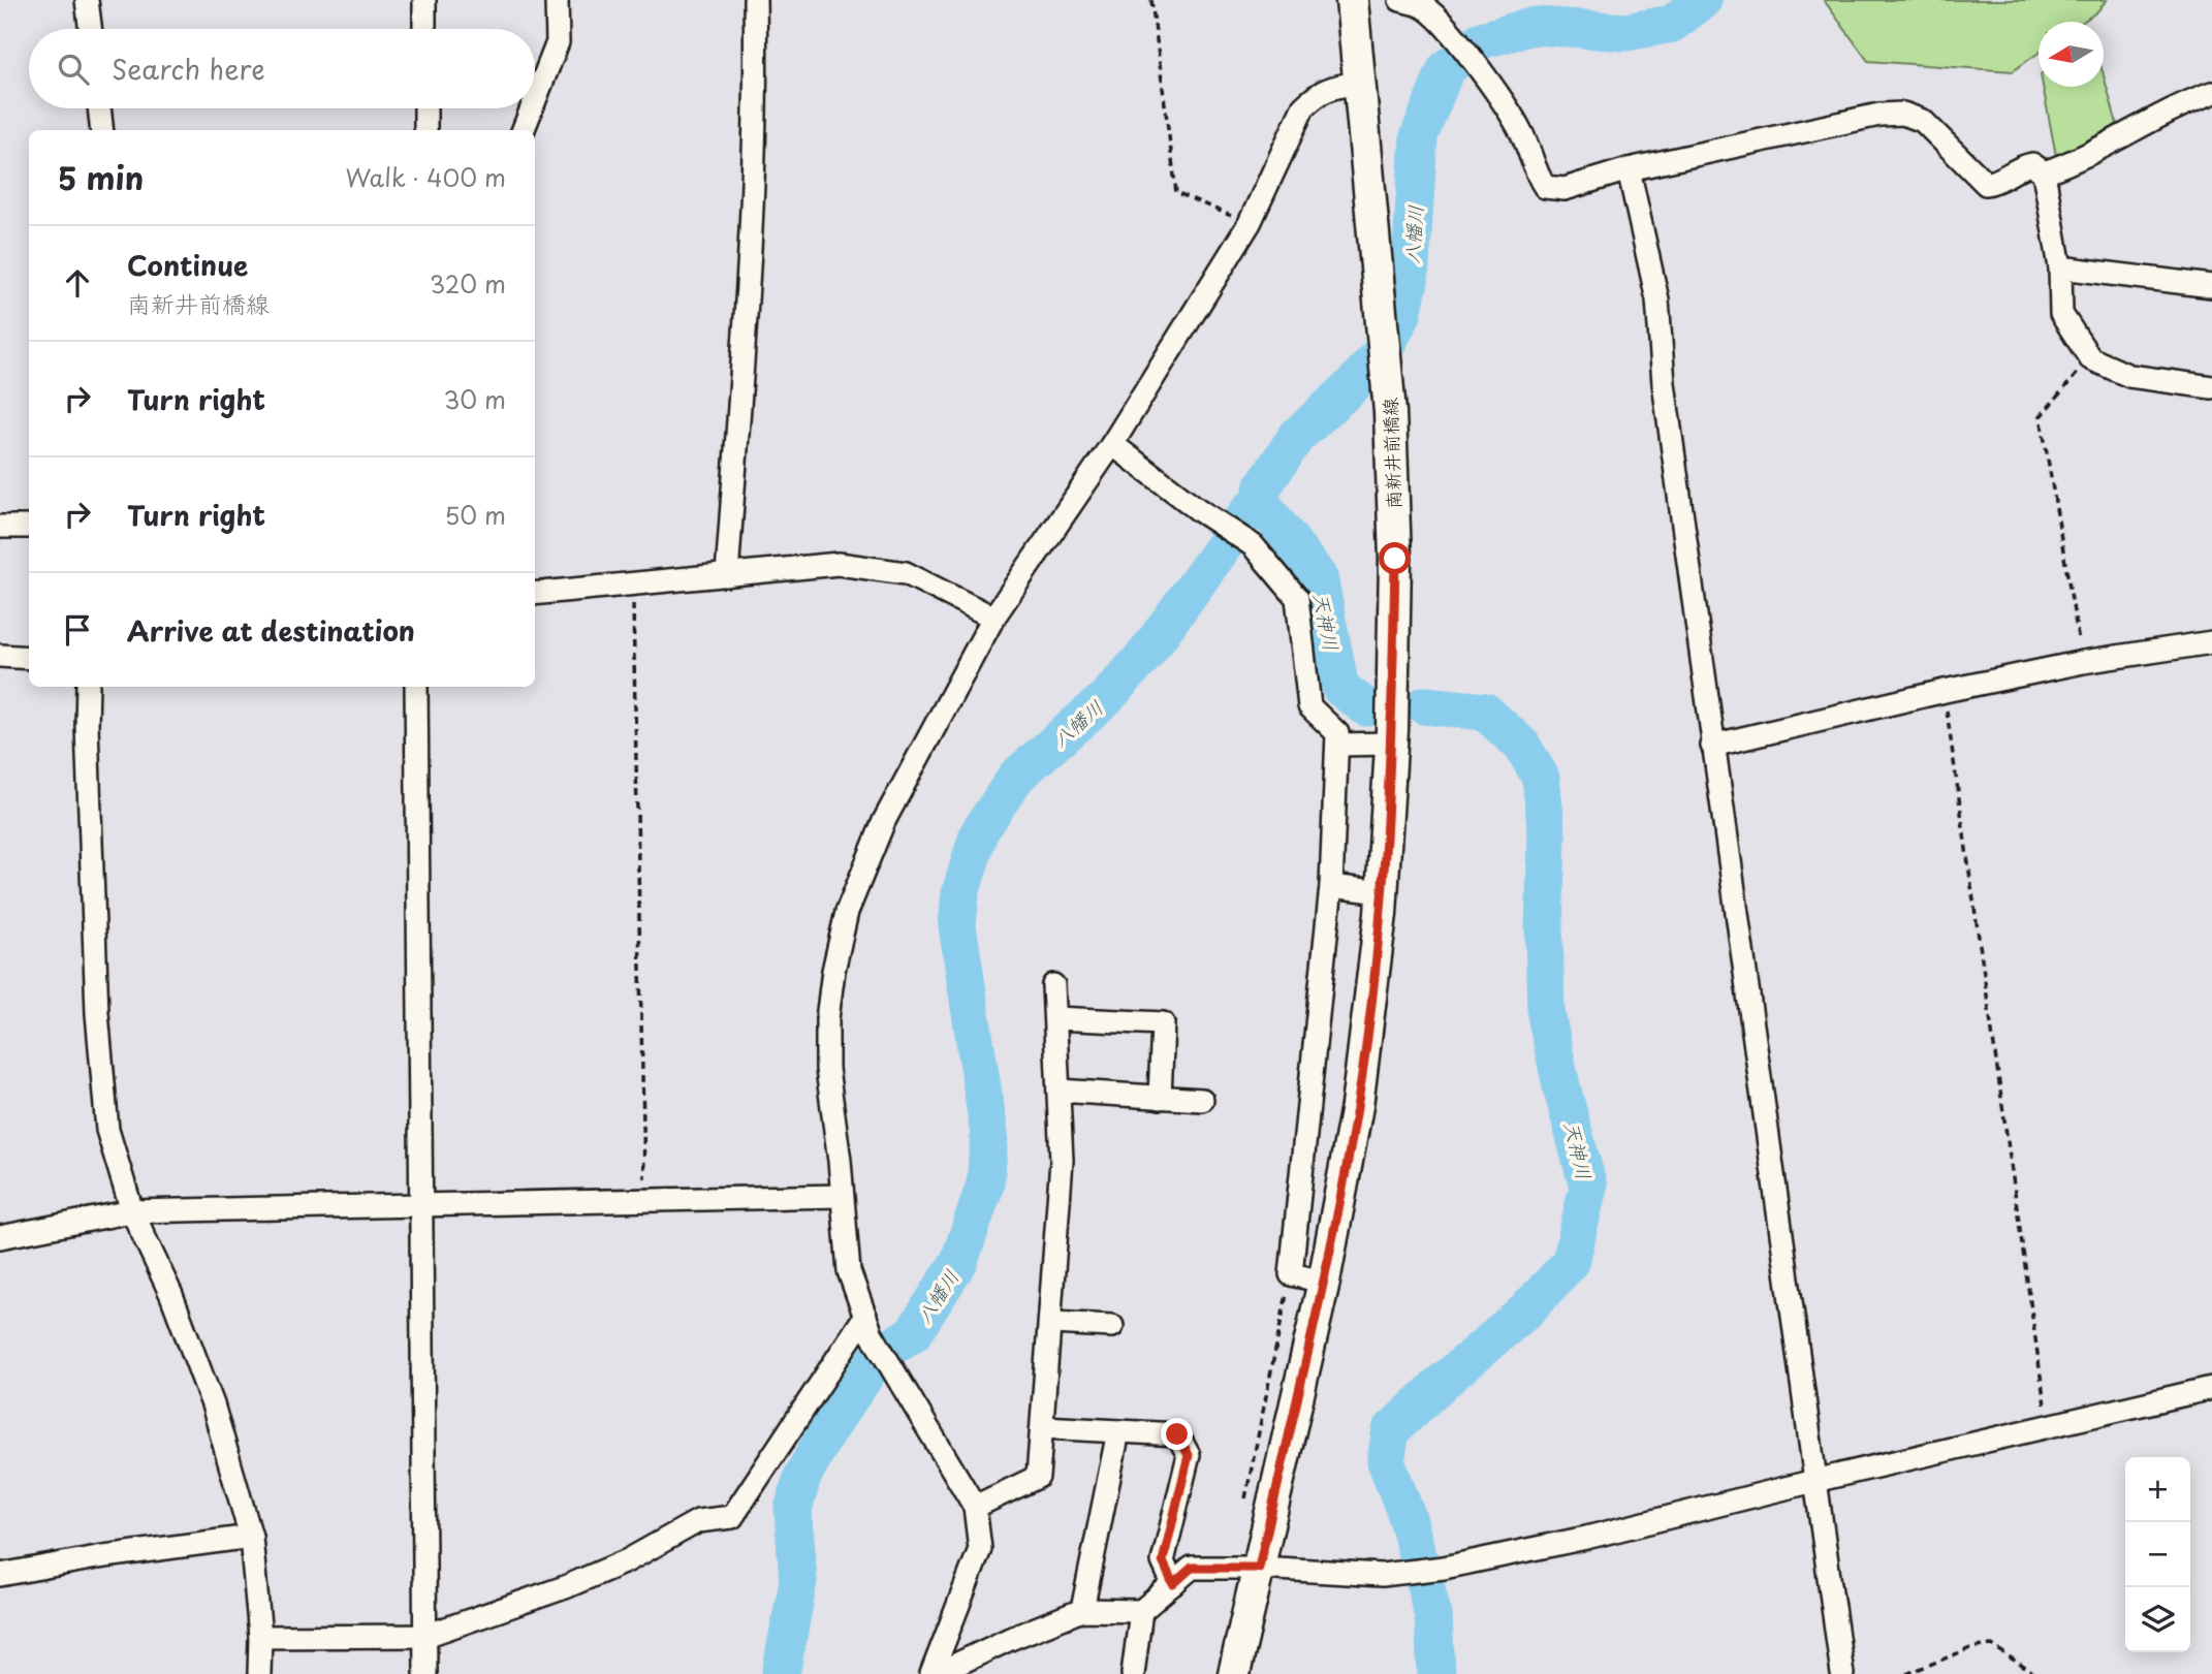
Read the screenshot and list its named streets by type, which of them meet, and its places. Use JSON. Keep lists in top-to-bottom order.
{
  "streets": {
    "main road": ["南新井前橋線"]
  },
  "water": ["八幡川", "天神川"],
  "north": "left",
  "page": {
    "search": "Search here",
    "heading": ["5 min", "Walk · 400 m"],
    "list": [
      ["Continue", "南新井前橋線", "320 m"],
      ["Turn right", "30 m"],
      ["Turn right", "50 m"],
      "Arrive at destination"
    ],
    "map_buttons": ["+", "−"]
  }
}
